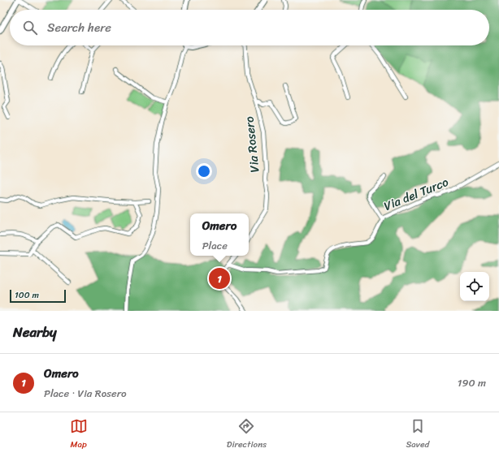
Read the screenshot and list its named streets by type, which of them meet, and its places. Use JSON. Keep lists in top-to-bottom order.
{
  "streets": {
    "street": ["Via Rosero", "Via del Turco"]
  },
  "scale_bar": "100 m",
  "page": {
    "search": "Search here",
    "popup": ["Omero", "Place"],
    "pins": "1",
    "scale": "100 m",
    "heading": "Nearby",
    "list": [
      {
        "mark": "1",
        "name": "Omero",
        "note": "Place · Via Rosero",
        "value": "190 m"
      }
    ],
    "nav": ["Map", "Directions", "Saved"]
  }
}
